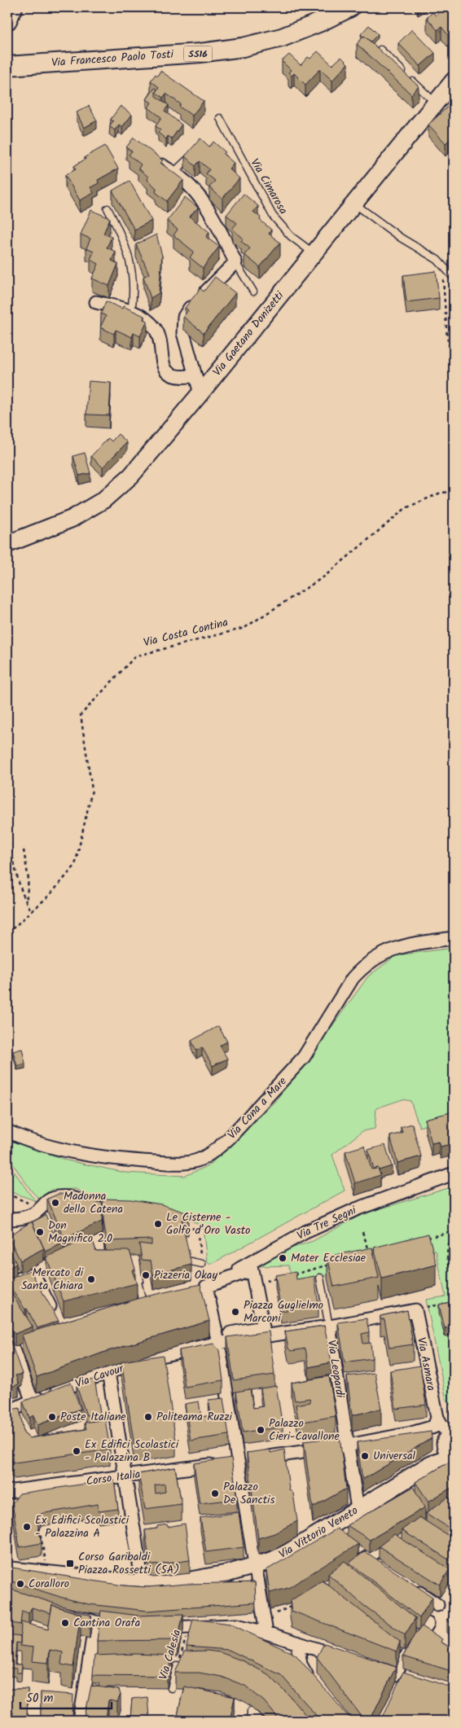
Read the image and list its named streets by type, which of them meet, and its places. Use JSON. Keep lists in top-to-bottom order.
{
  "streets": {
    "main road": ["SS16", "Via Francesco Paolo Tosti"],
    "street": [
      "Via Gaetano Donizetti",
      "Via Cona a Mare",
      "Via Tre Segni",
      "Via Asmara",
      "Via Leopardi",
      "Via Cavour",
      "Corso Italia",
      "Via Vittorio Veneto"
    ],
    "lane": ["Via Cimarosa", "Via Calesia"],
    "path": ["Via Costa Contina"]
  },
  "crossings": [
    ["Via Cimarosa", "Via Gaetano Donizetti"],
    ["Via Leopardi", "Corso Italia"],
    ["Via Leopardi", "Via Vittorio Veneto"]
  ],
  "places": {
    "other": [
      "Madonna della Catena",
      "Le Cisterne - Golfo d’Oro Vasto",
      "Don Magnifico 2.0",
      "Mater Ecclesiae",
      "Pizzeria Okay",
      "Mercato di Santa Chiara",
      "Piazza Guglielmo Marconi",
      "Poste Italiane",
      "Politeama Ruzzi",
      "Palazzo Cieri-Cavallone",
      "Ex Edifici Scolastici - Palazzina B",
      "Universal",
      "Palazzo De Sanctis",
      "Ex Edifici Scolastici - Palazzina A",
      "Coralloro",
      "Cantina Orafa"
    ],
    "transit": ["Corso Garibaldi Piazza Rossetti (5A)"]
  },
  "scale_bar": "50 m"
}
